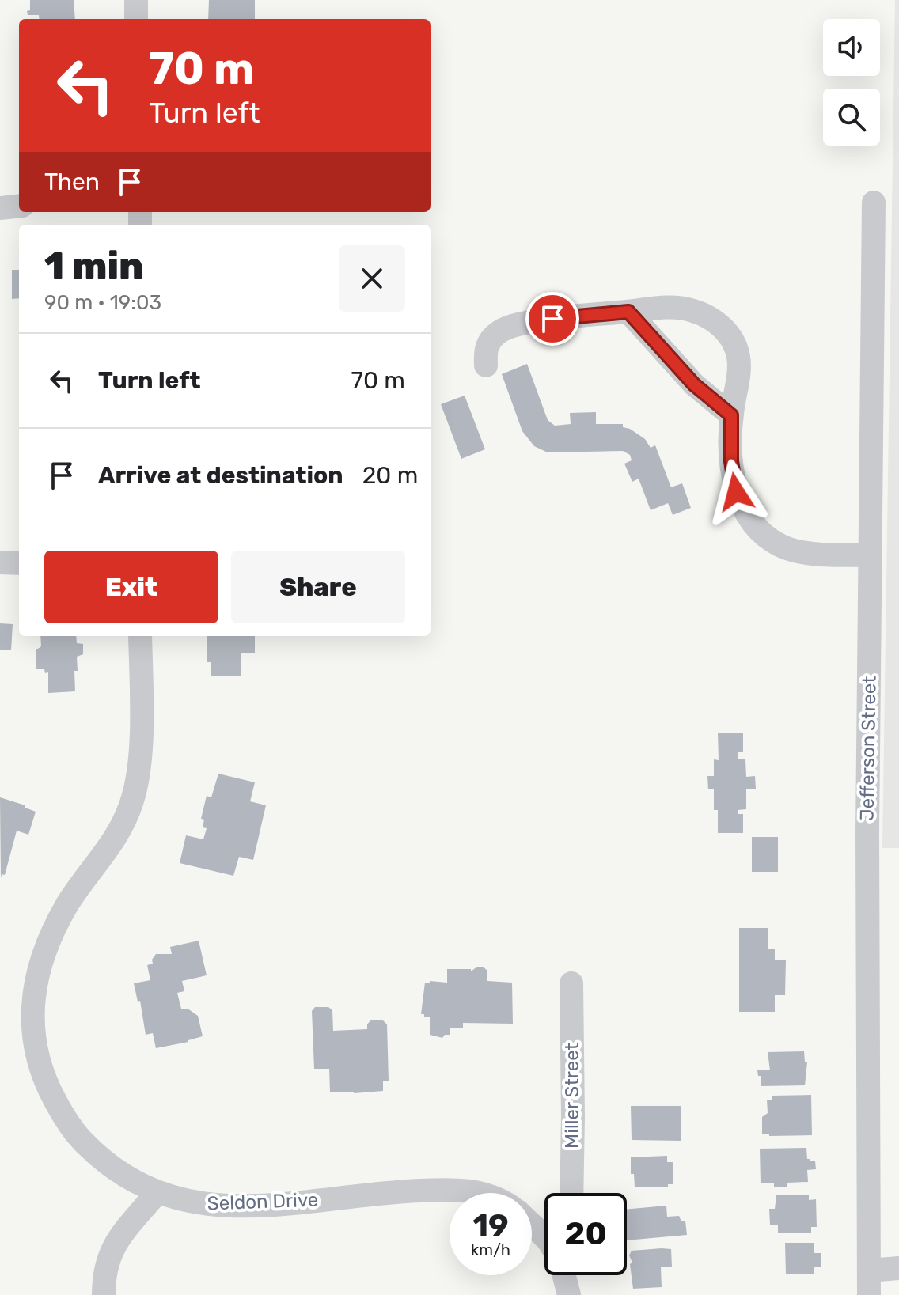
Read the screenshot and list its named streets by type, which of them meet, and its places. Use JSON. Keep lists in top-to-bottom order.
{
  "streets": {
    "street": ["Jefferson Street", "Miller Street", "Seldon Drive"]
  },
  "page": {
    "turn": ["70 m", "Turn left"],
    "then": "Then",
    "heading": ["1 min", "90 m · 19:03"],
    "list": [
      {
        "name": "Turn left",
        "value": "70 m"
      },
      {
        "name": "Arrive at destination",
        "value": "20 m"
      }
    ],
    "buttons": ["Exit", "Share"],
    "speed": "19 km/h",
    "limit": "20"
  }
}
